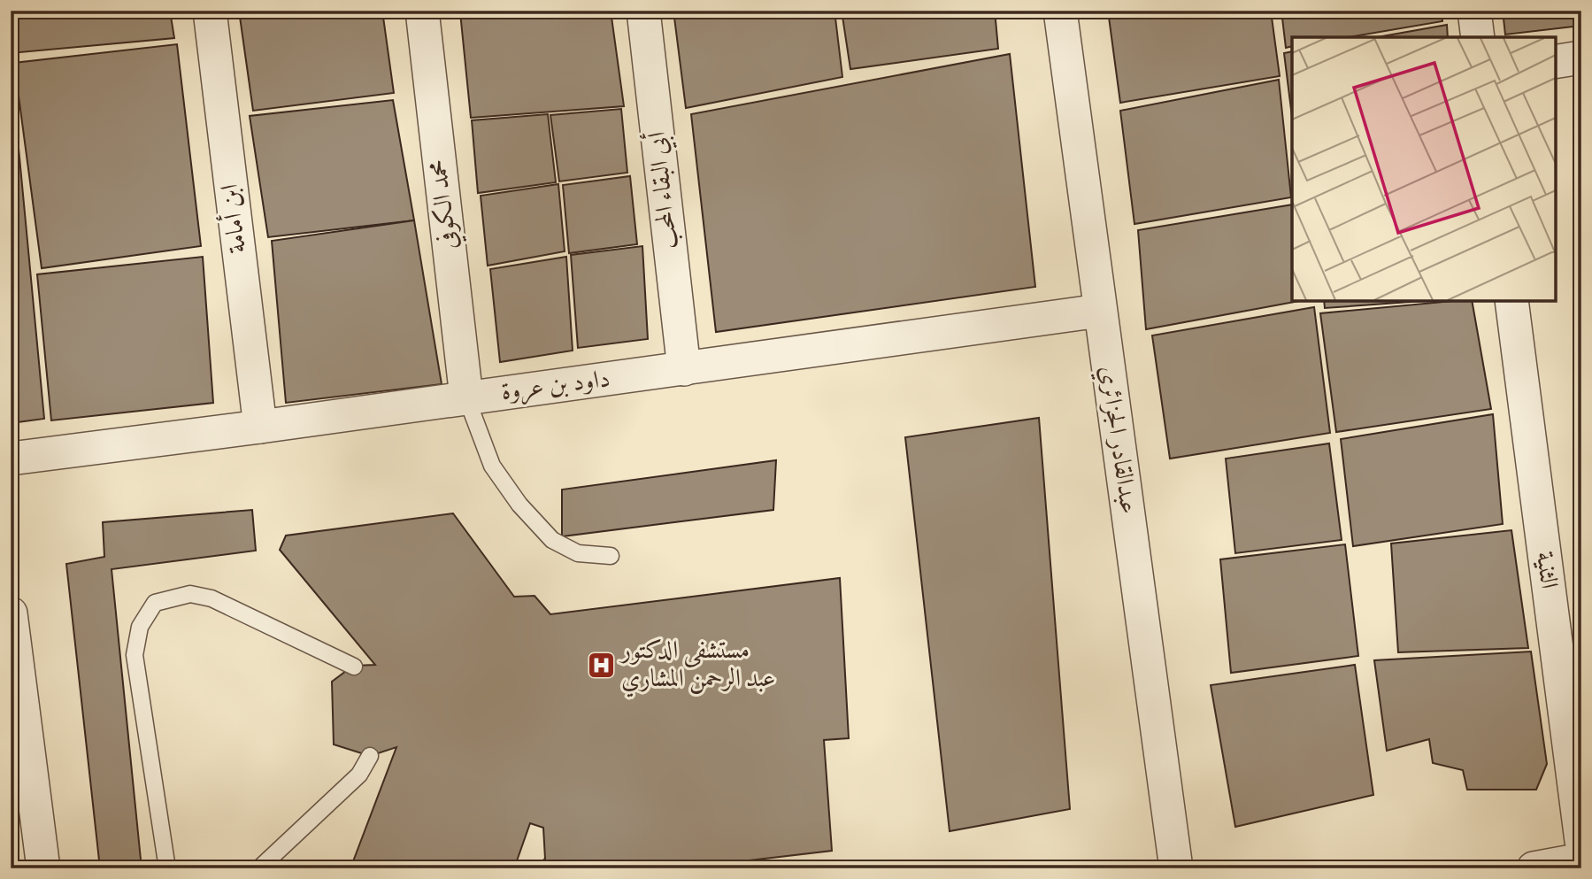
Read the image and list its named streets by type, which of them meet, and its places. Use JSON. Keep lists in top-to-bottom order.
{
  "streets": {
    "street": [
      "أبي البقاء المحب",
      "محمد الكوفي",
      "ابن أمامة",
      "داود بن عروة",
      "عبدالقادر الجزائري",
      "الثنية"
    ]
  },
  "crossings": [
    ["أبي البقاء المحب", "داود بن عروة"],
    ["محمد الكوفي", "داود بن عروة"],
    ["ابن أمامة", "داود بن عروة"],
    ["داود بن عروة", "عبدالقادر الجزائري"]
  ],
  "places": {
    "hospital": ["مستشفى الدكتور عبد الرحمن المشاري"]
  }
}
